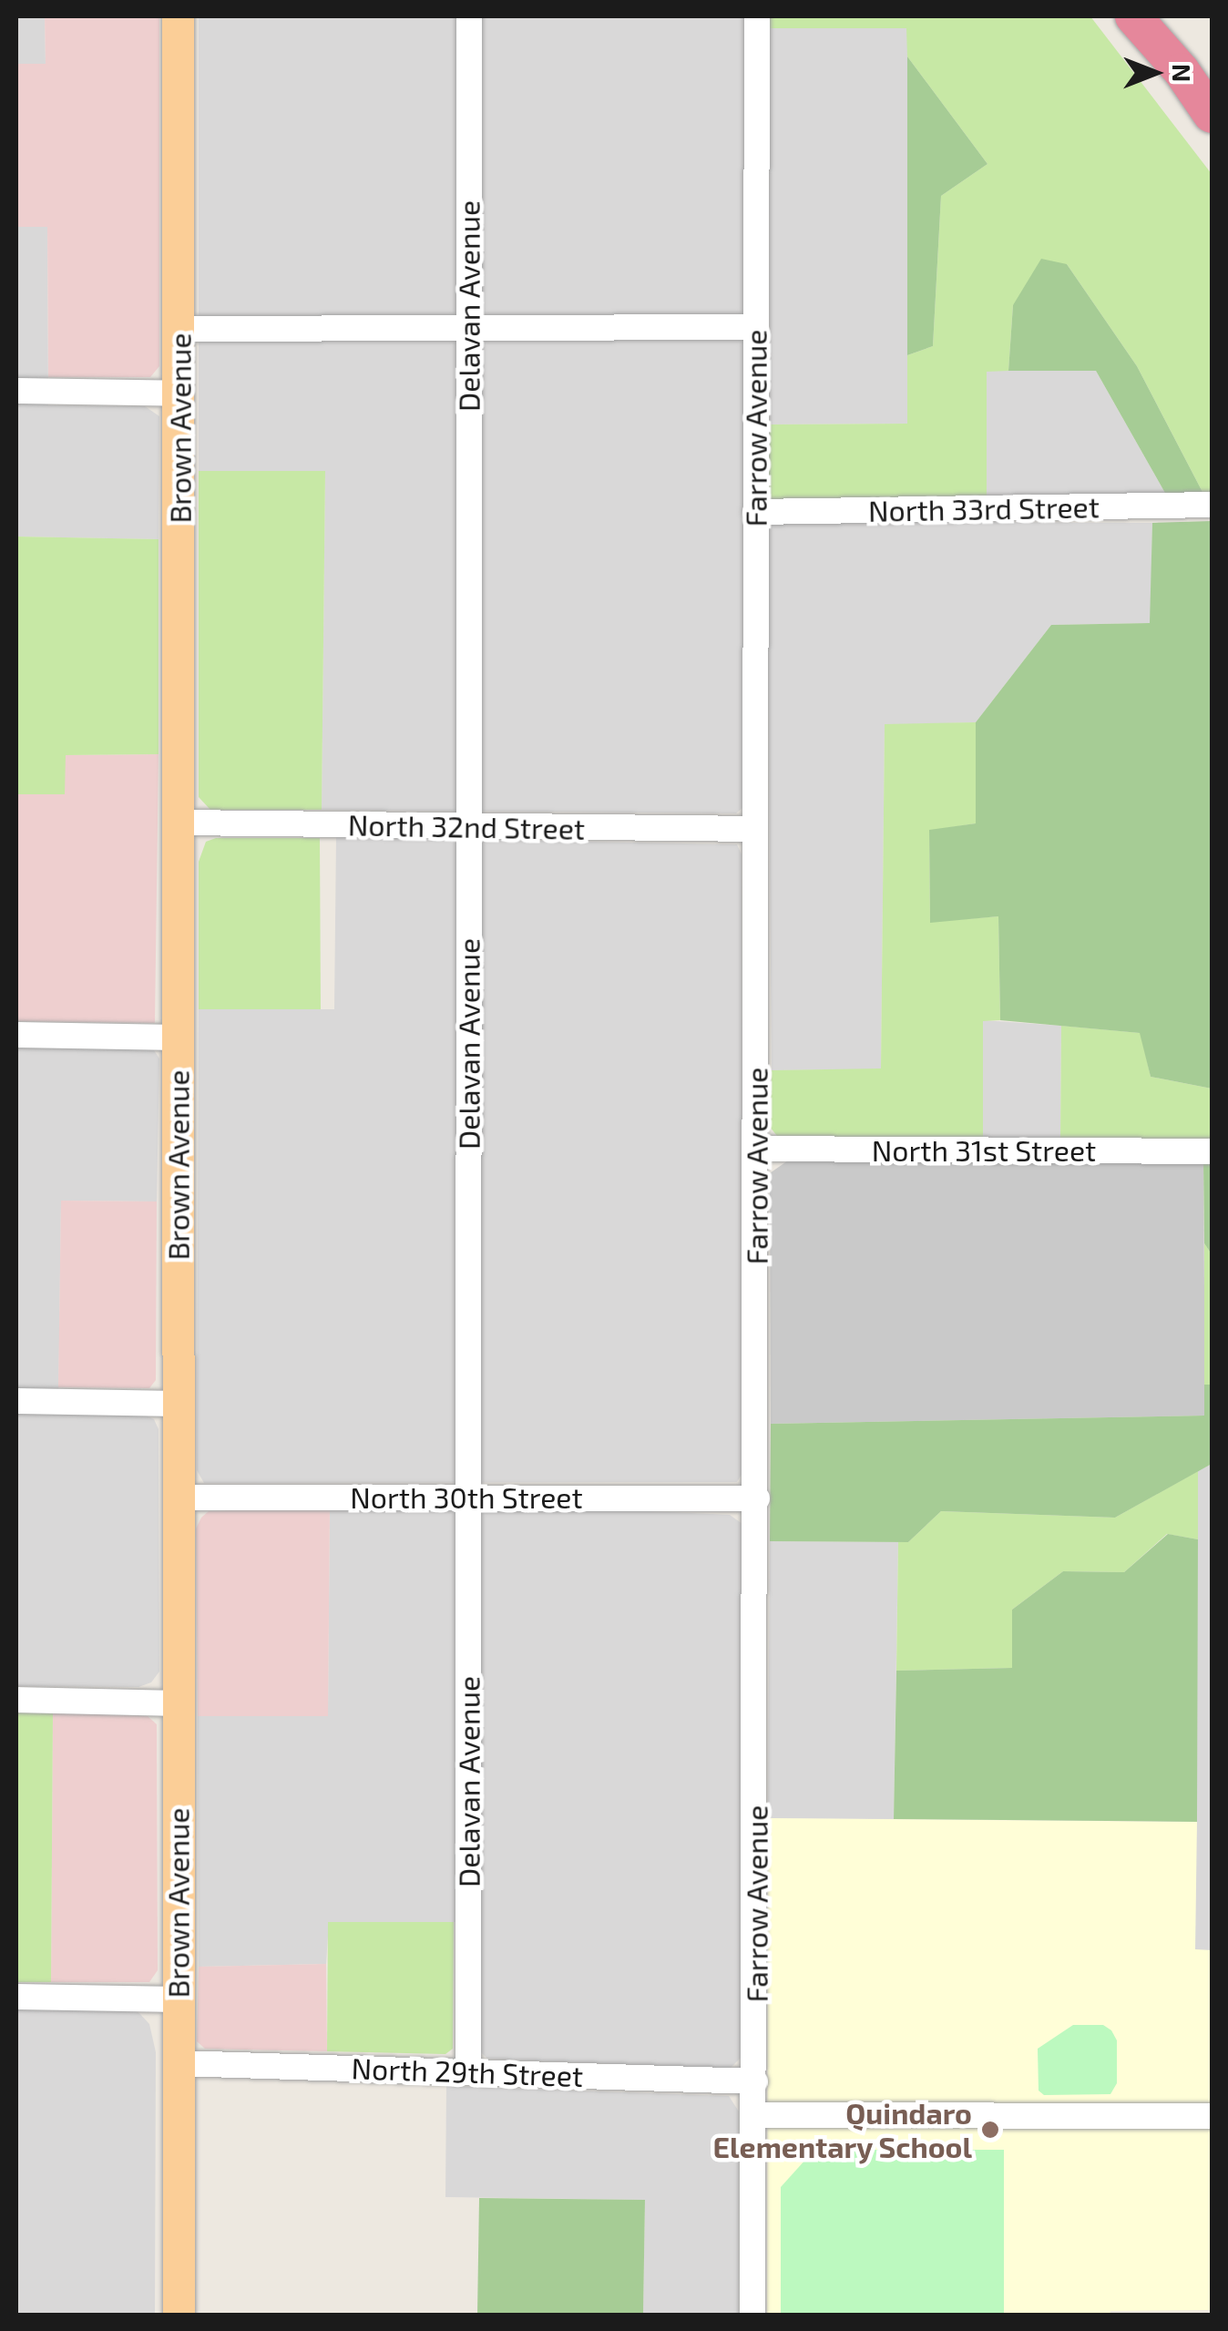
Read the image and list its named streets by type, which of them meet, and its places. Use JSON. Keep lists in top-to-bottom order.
{
  "streets": {
    "main road": ["Brown Avenue"],
    "street": [
      "Delavan Avenue",
      "Farrow Avenue",
      "North 33rd Street",
      "North 32nd Street",
      "North 31st Street",
      "North 30th Street",
      "North 29th Street"
    ]
  },
  "crossings": [
    ["Delavan Avenue", "North 32nd Street"],
    ["Delavan Avenue", "North 30th Street"],
    ["Delavan Avenue", "North 29th Street"],
    ["Brown Avenue", "North 32nd Street"],
    ["Brown Avenue", "North 30th Street"],
    ["Brown Avenue", "North 29th Street"],
    ["Farrow Avenue", "North 33rd Street"],
    ["Farrow Avenue", "North 32nd Street"],
    ["Farrow Avenue", "North 31st Street"],
    ["Farrow Avenue", "North 30th Street"],
    ["Farrow Avenue", "North 29th Street"]
  ],
  "places": ["Quindaro Elementary School"],
  "north": "right"
}
